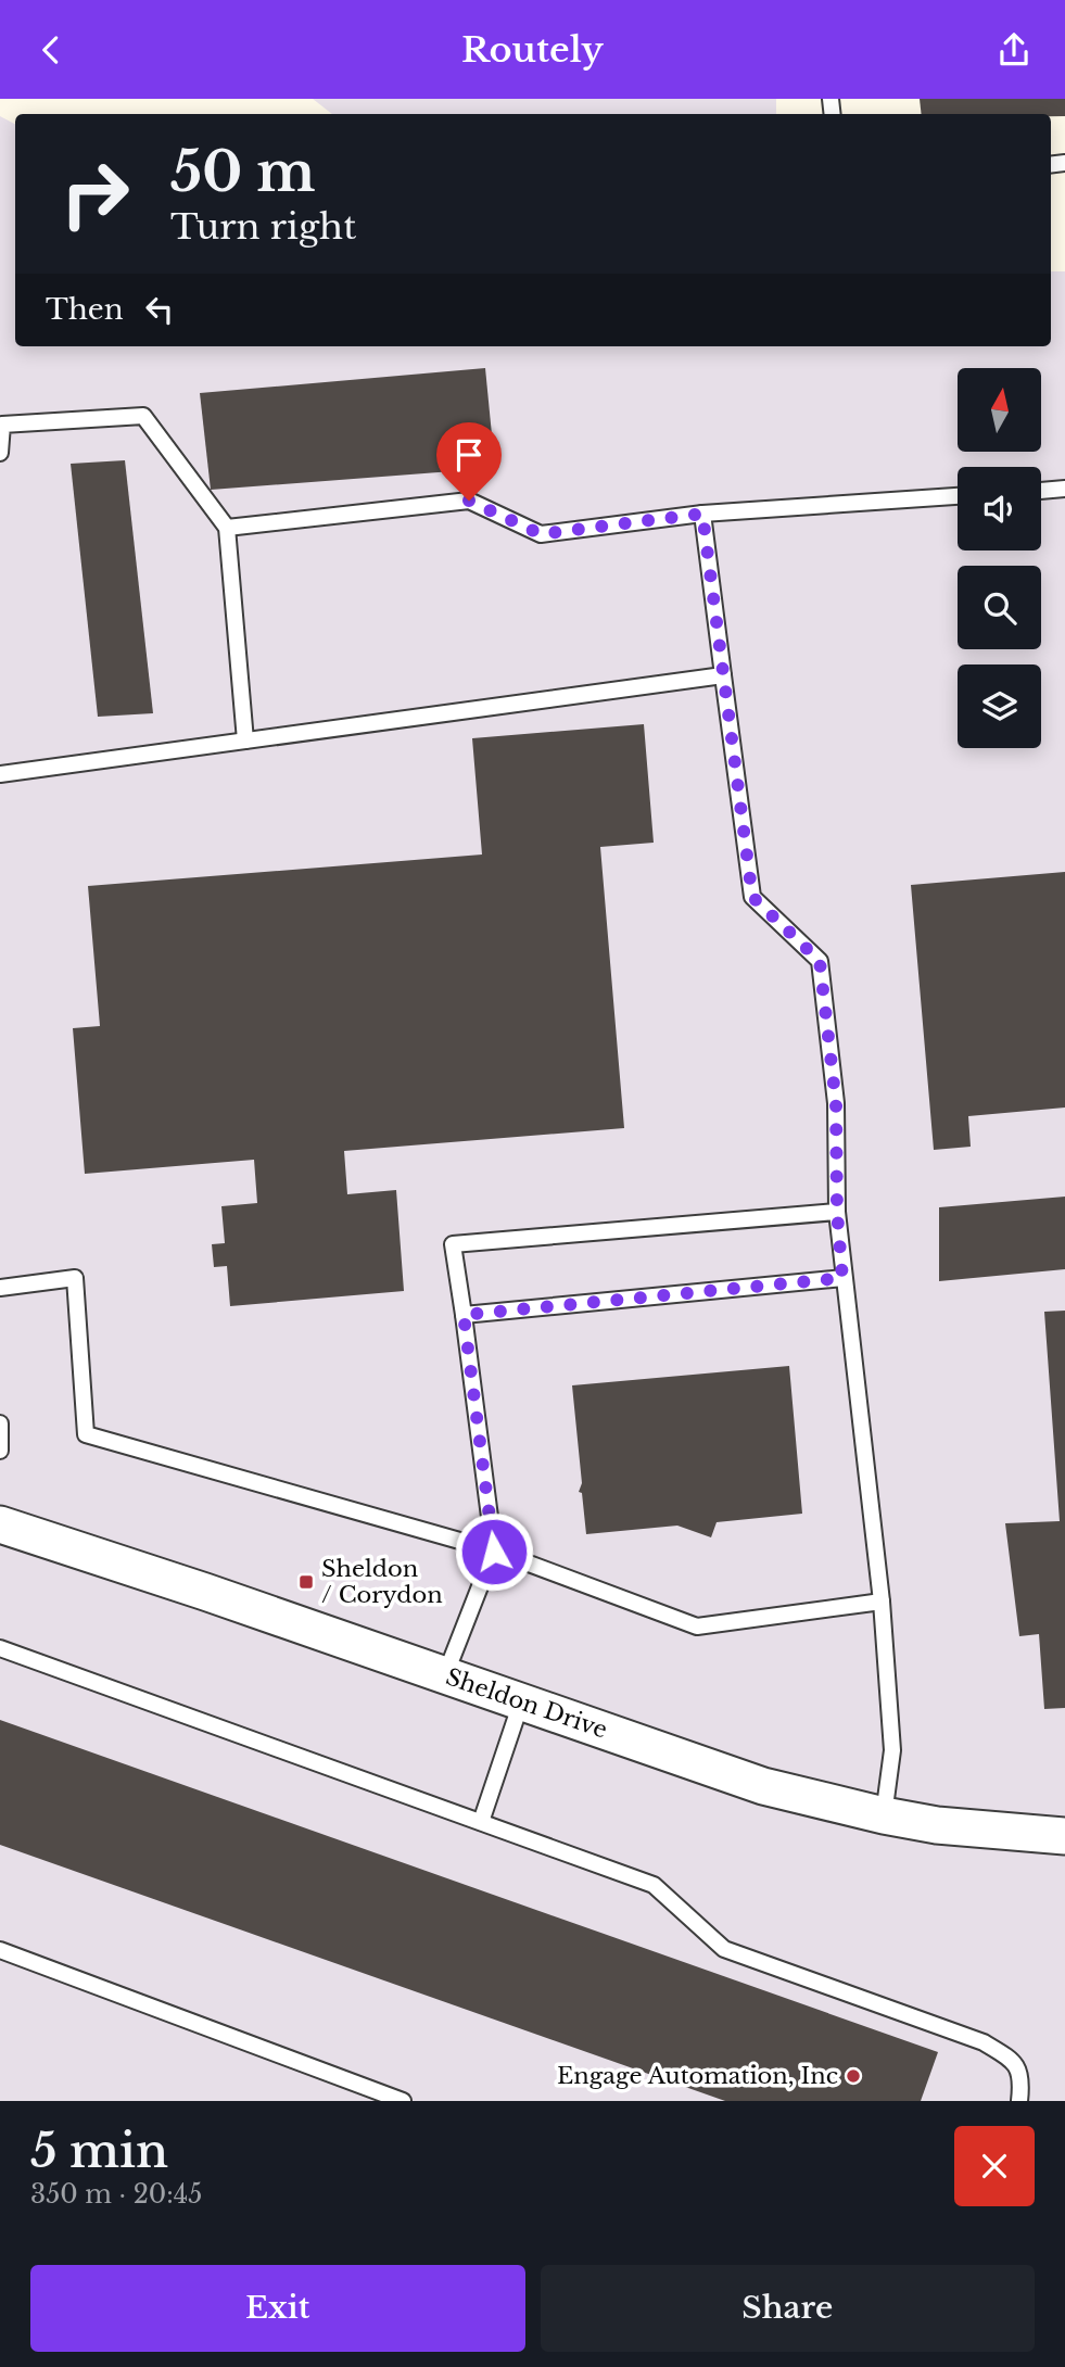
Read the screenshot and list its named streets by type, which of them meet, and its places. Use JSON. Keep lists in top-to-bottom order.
{
  "streets": {
    "street": ["Sheldon Drive"]
  },
  "places": {
    "transit": ["Sheldon / Corydon"],
    "other": ["Engage Automation, Inc"]
  },
  "north": "top",
  "page": {
    "header": "Routely",
    "turn": ["50 m", "Turn right"],
    "then": "Then",
    "heading": ["5 min", "350 m · 20:45"],
    "buttons": ["Exit", "Share"]
  }
}
